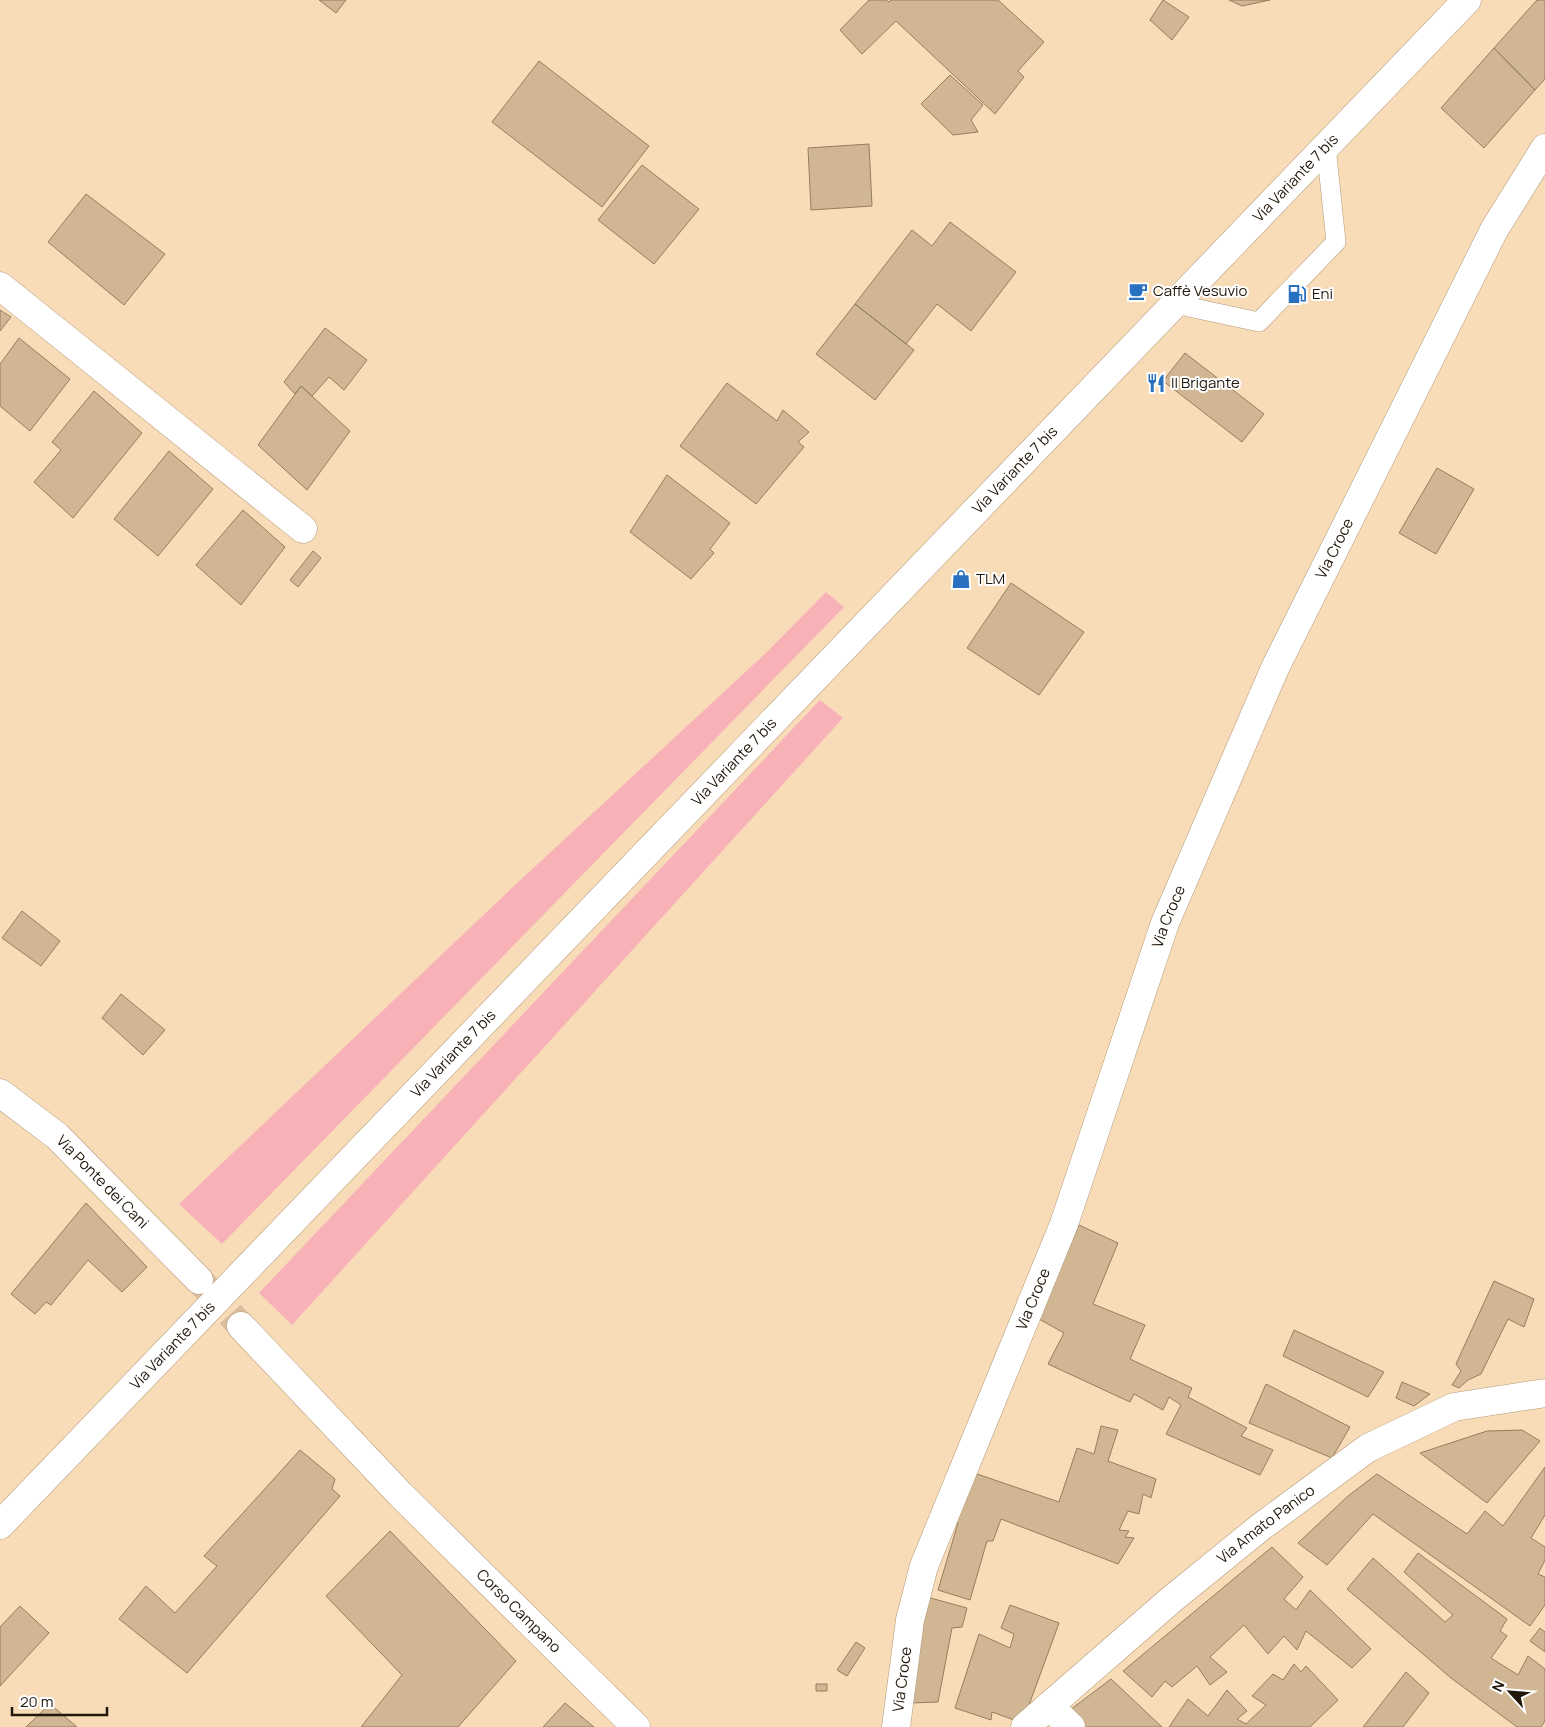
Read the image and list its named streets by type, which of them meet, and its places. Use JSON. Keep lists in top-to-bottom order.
{
  "streets": {
    "street": [
      "Via Variante 7 bis",
      "Via Croce",
      "Via Ponte dei Cani",
      "Via Amato Panico",
      "Corso Campano"
    ]
  },
  "places": {
    "cafe": ["Caffè Vesuvio"],
    "fuel station": ["Eni"],
    "restaurant": ["Il Brigante"],
    "shop": ["TLM"]
  },
  "scale_bar": "20 m",
  "north": "top left"
}
